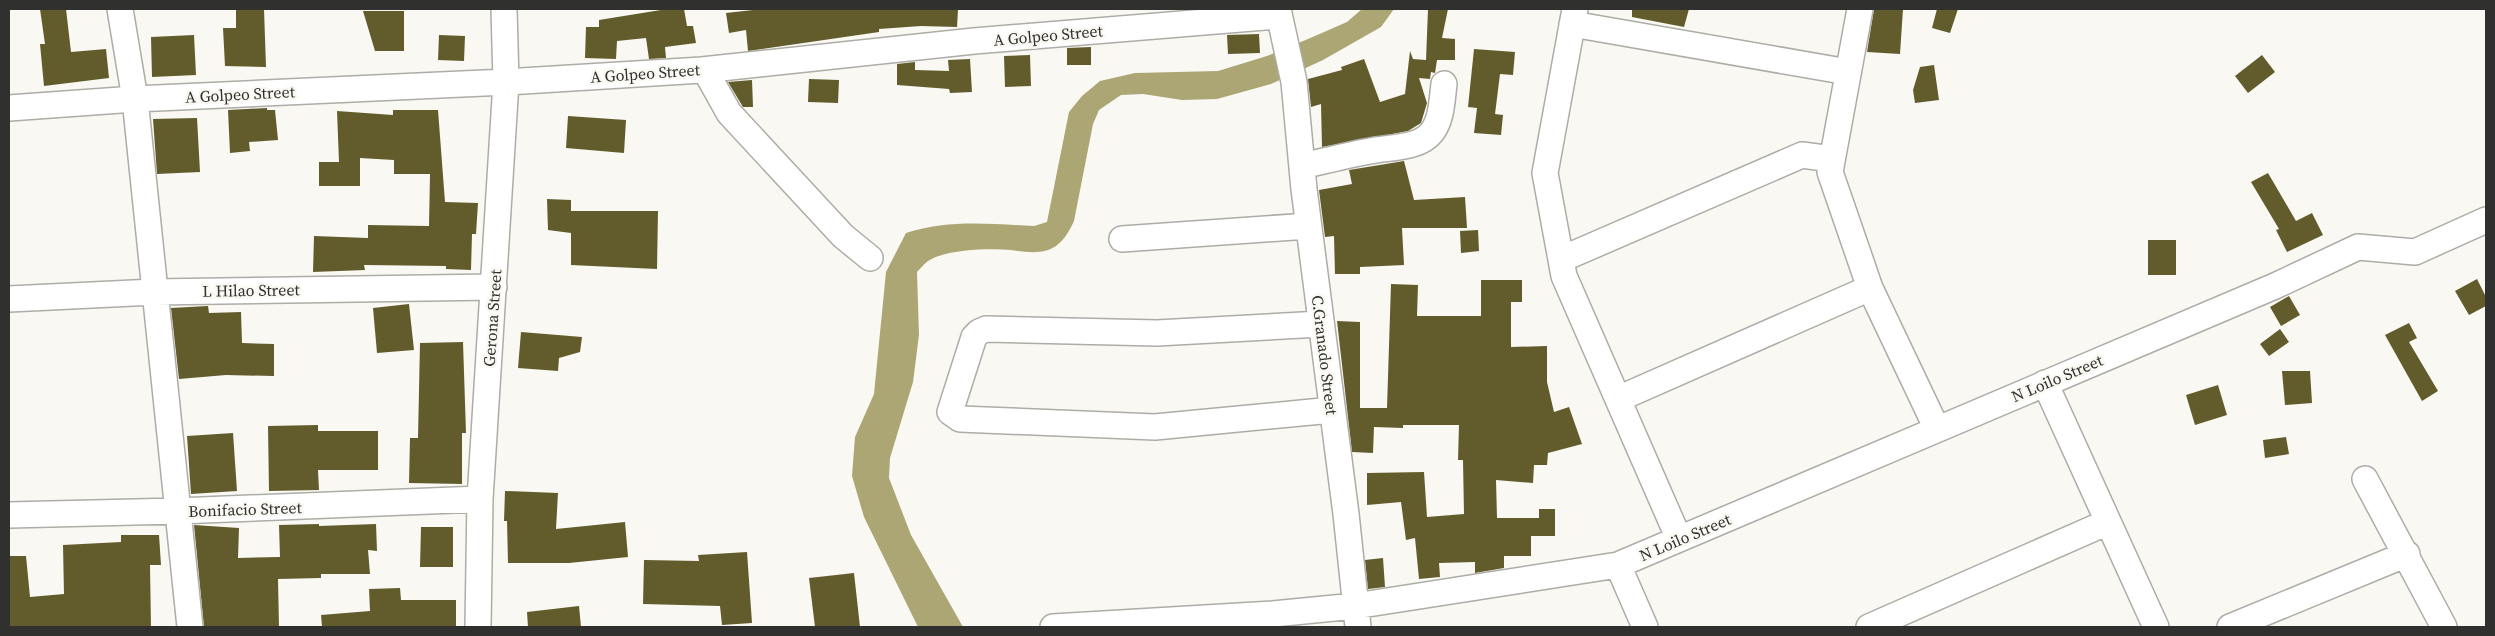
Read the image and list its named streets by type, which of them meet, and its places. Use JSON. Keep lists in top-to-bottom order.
{
  "streets": {
    "street": [
      "A Golpeo Street",
      "L Hilao Street",
      "Gerona Street",
      "C.Granado Street",
      "N Loilo Street",
      "Bonifacio Street"
    ]
  },
  "crossings": [
    ["A Golpeo Street", "Gerona Street"],
    ["A Golpeo Street", "C.Granado Street"],
    ["L Hilao Street", "Gerona Street"],
    ["Gerona Street", "Bonifacio Street"],
    ["C.Granado Street", "N Loilo Street"]
  ]
}
